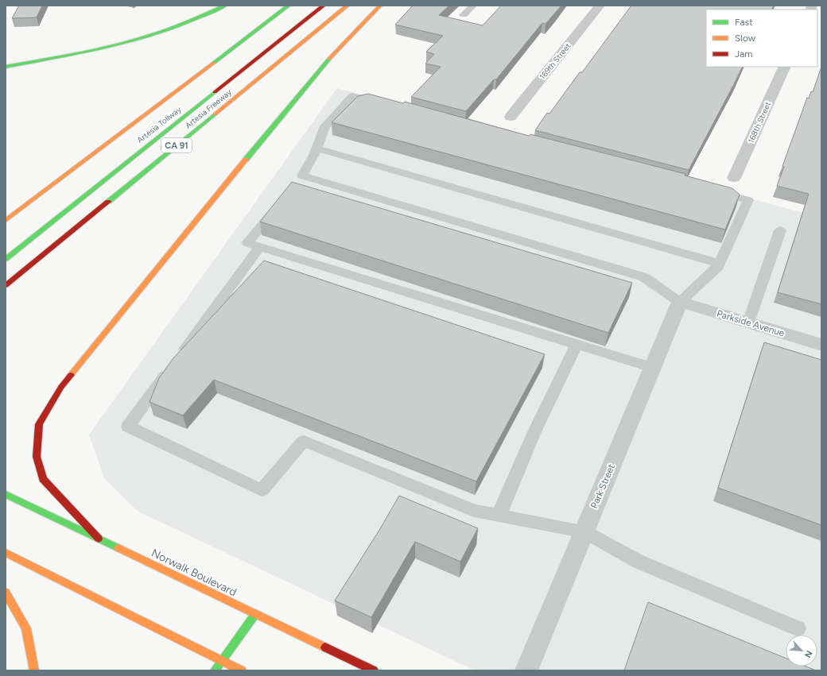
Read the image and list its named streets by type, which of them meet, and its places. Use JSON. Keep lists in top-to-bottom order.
{
  "streets": {
    "main road": [
      "Artesia Freeway",
      "Artesia Tollway",
      "CA 91",
      "Norwalk Boulevard"
    ],
    "street": [
      "169th Street",
      "168th Street",
      "Parkside Avenue",
      "Park Street"
    ]
  },
  "crossings": [
    ["Parkside Avenue", "Park Street"]
  ],
  "legend": ["Fast", "Slow", "Jam"],
  "north": "bottom right"
}
